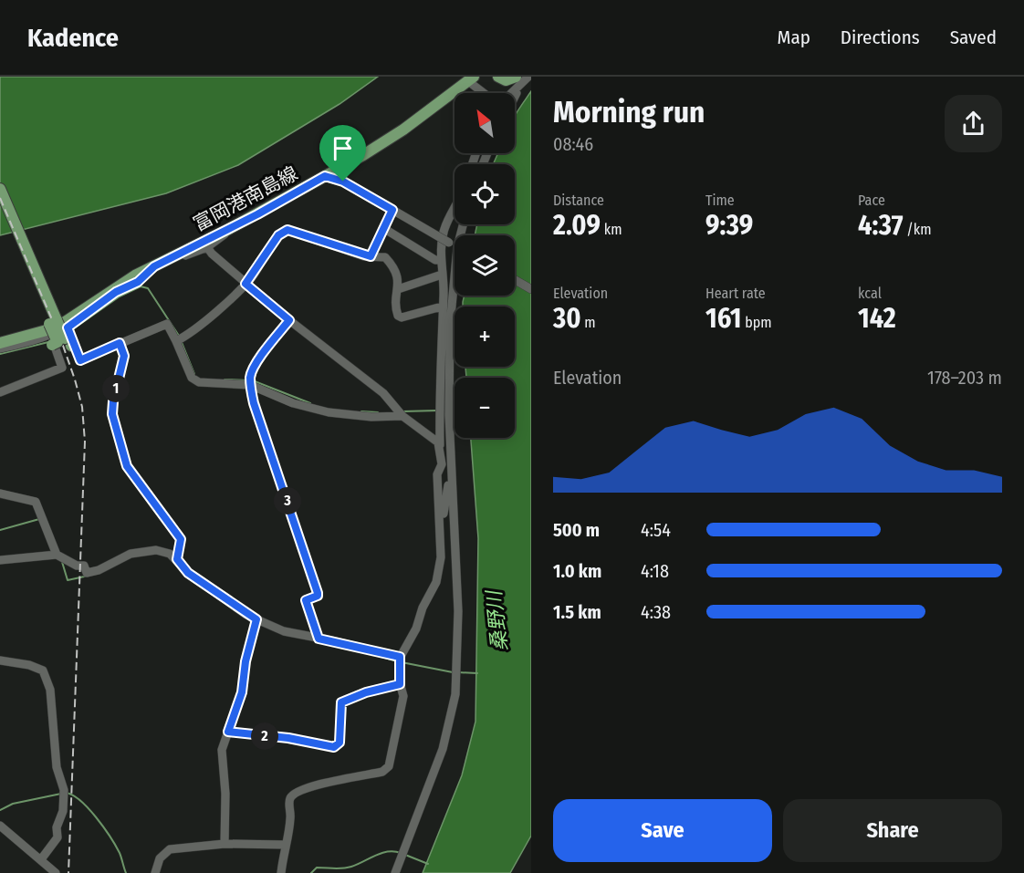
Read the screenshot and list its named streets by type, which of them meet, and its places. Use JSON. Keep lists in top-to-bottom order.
{
  "streets": {
    "main road": ["富岡港南島線"]
  },
  "water": ["桑野川"],
  "north": "top left",
  "page": {
    "header": "Kadence",
    "nav": ["Map", "Directions", "Saved"],
    "heading": ["Morning run", "08:46"],
    "map_buttons": ["+", "−"],
    "stats": [
      ["Distance", "2.09 km"],
      ["Time", "9:39"],
      ["Pace", "4:37 /km"],
      ["Elevation", "30 m"],
      ["Heart rate", "161 bpm"],
      ["kcal", "142"]
    ],
    "chart": ["Elevation", "178–203 m"],
    "pins": ["1", "3", "2"],
    "list": [
      {
        "name": "500 m",
        "note": "4:54"
      },
      {
        "name": "1.0 km",
        "note": "4:18"
      },
      {
        "name": "1.5 km",
        "note": "4:38"
      }
    ],
    "buttons": ["Save", "Share"]
  }
}
